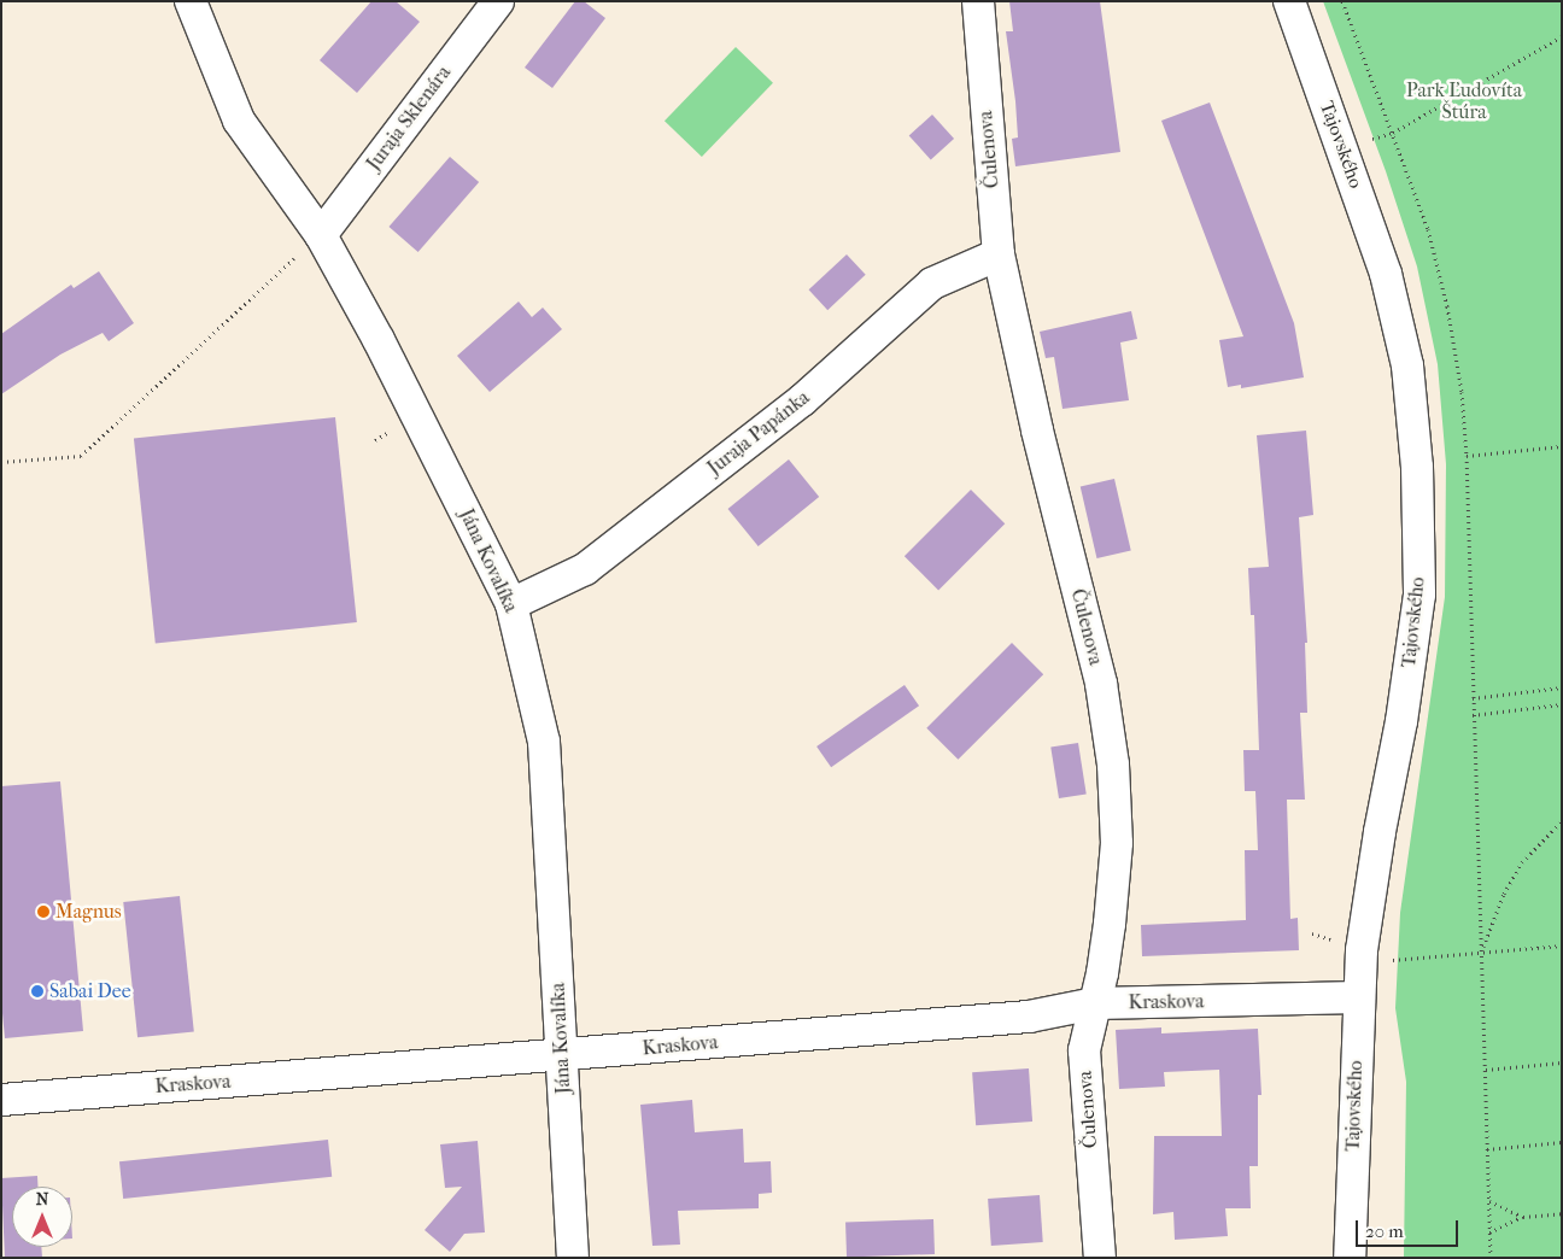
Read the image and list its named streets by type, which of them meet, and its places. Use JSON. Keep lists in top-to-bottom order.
{
  "streets": {
    "street": [
      "Juraja Sklenára",
      "Tajovského",
      "Čulenova",
      "Juraja Papánka",
      "Jána Kovalíka",
      "Kraskova"
    ]
  },
  "crossings": [
    ["Juraja Sklenára", "Jána Kovalíka"],
    ["Tajovského", "Kraskova"],
    ["Čulenova", "Juraja Papánka"],
    ["Čulenova", "Kraskova"],
    ["Juraja Papánka", "Jána Kovalíka"],
    ["Jána Kovalíka", "Kraskova"]
  ],
  "parks": ["Park Ľudovíta Štúra"],
  "places": ["Magnus", "Sabai Dee"],
  "scale_bar": "20 m",
  "north": "top"
}
